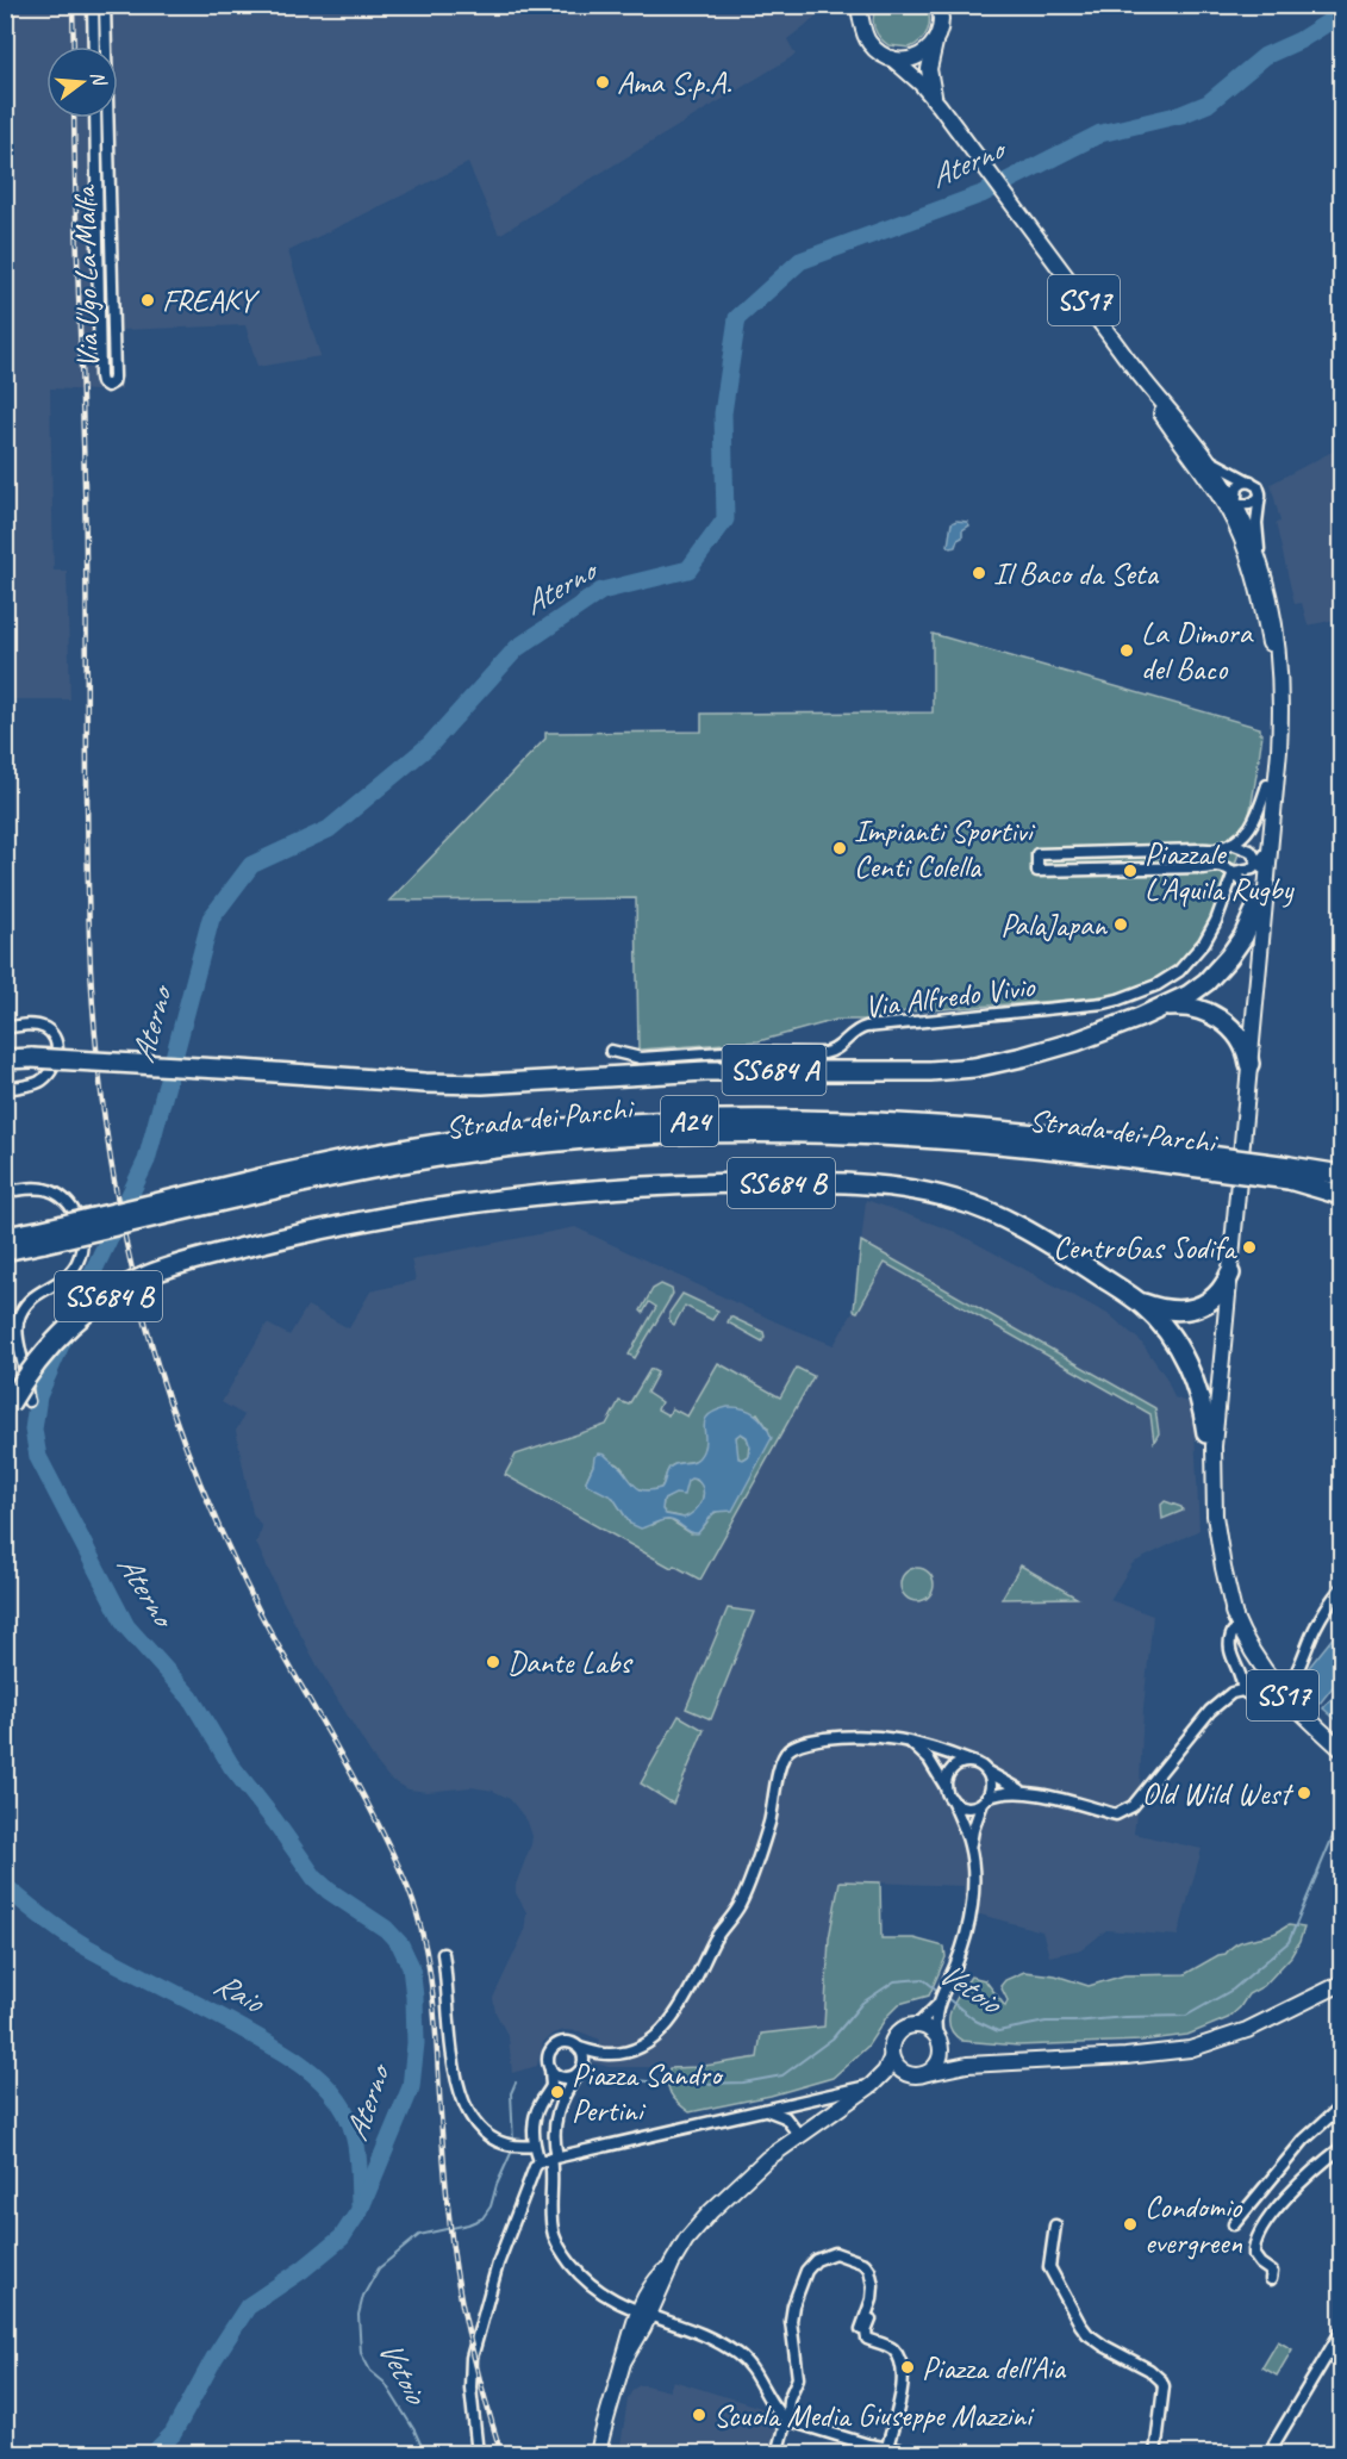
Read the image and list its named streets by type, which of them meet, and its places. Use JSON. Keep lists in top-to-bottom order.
{
  "streets": {
    "highway": [
      "SS684 A",
      "Strada dei Parchi",
      "A24",
      "SS684 B"
    ],
    "main road": ["SS17"],
    "street": ["Via Ugo La Malfa", "Via Alfredo Vivio"]
  },
  "water": ["Aterno", "Vetoio", "Raio"],
  "places": [
    "Ama S.p.A.",
    "FREAKY",
    "Il Baco da Seta",
    "La Dimora del Baco",
    "Impianti Sportivi Centi Colella",
    "Piazzale L'Aquila Rugby",
    "PalaJapan",
    "CentroGas Sodifa",
    "Dante Labs",
    "Old Wild West",
    "Piazza Sandro Pertini",
    "Condomio evergreen",
    "Piazza dell'Aia",
    "Scuola Media Giuseppe Mazzini"
  ],
  "north": "right"
}
